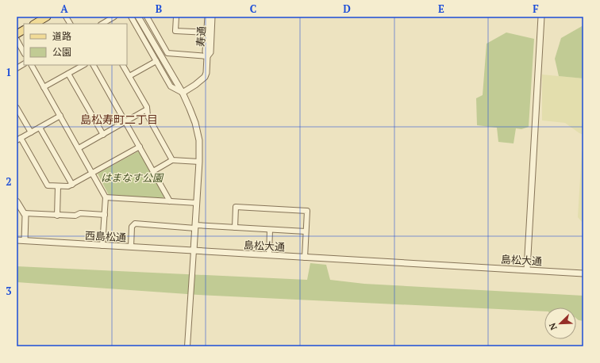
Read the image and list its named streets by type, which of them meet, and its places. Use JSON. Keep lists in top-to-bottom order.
{
  "streets": {
    "street": ["寿通", "西島松通", "島松大通"]
  },
  "crossings": [
    ["西島松通", "島松大通"]
  ],
  "districts": ["島松寿町二丁目"],
  "parks": ["はまなす公園"],
  "legend": ["道路", "公園"],
  "north": "bottom left",
  "grid": {
    "columns": [
      "A",
      "B",
      "C",
      "D",
      "E",
      "F"
    ],
    "rows": ["1", "2", "3"]
  }
}
